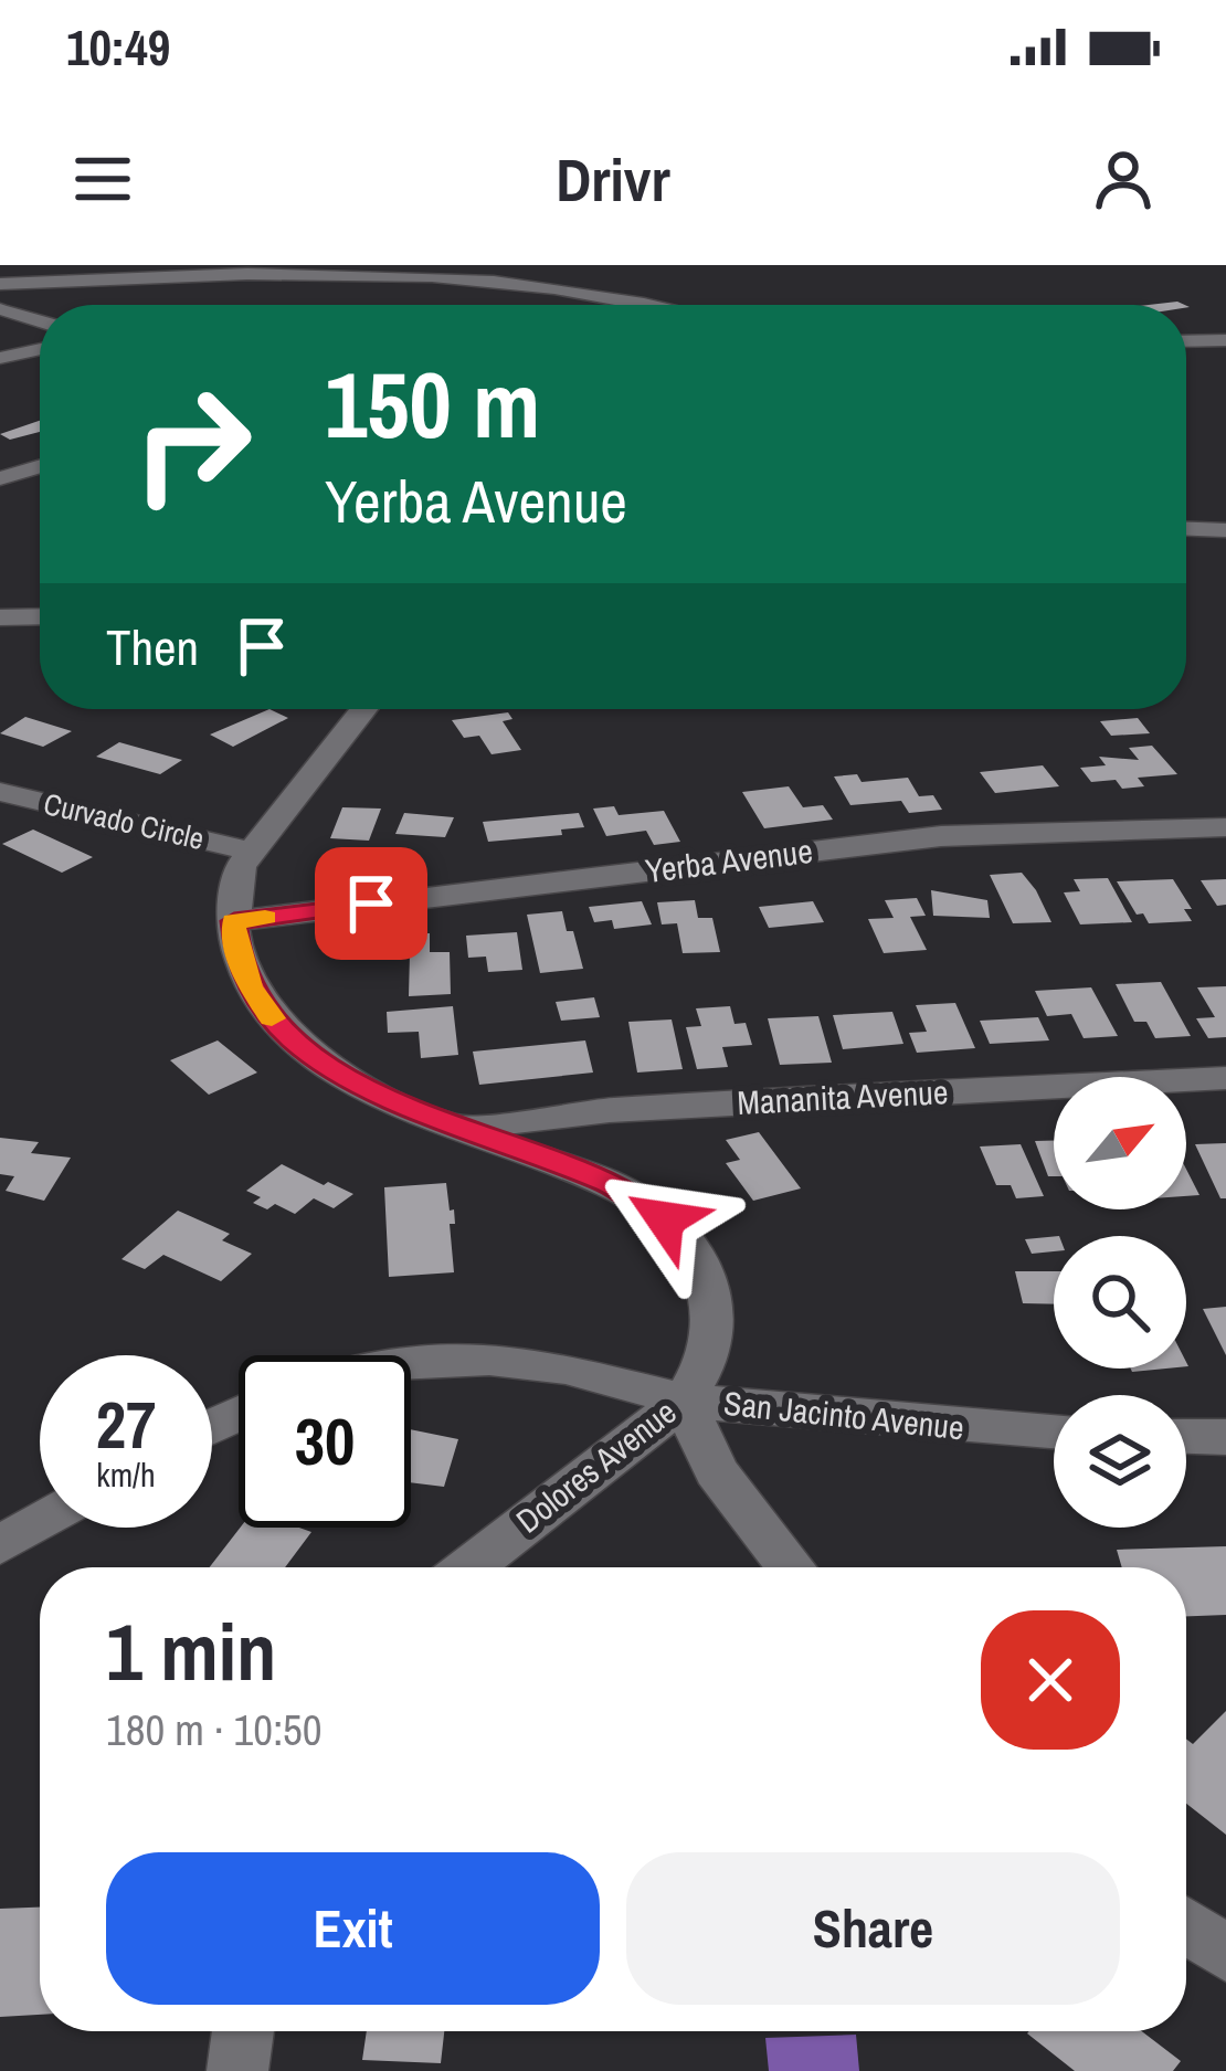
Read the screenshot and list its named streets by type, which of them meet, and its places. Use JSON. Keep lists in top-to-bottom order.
{
  "streets": {
    "street": [
      "Curvado Circle",
      "Yerba Avenue",
      "Mananita Avenue",
      "San Jacinto Avenue",
      "Dolores Avenue"
    ]
  },
  "crossings": [
    ["Curvado Circle", "Dolores Avenue"],
    ["Yerba Avenue", "Dolores Avenue"],
    ["Mananita Avenue", "Dolores Avenue"],
    ["San Jacinto Avenue", "Dolores Avenue"]
  ],
  "north": "top right",
  "page": {
    "status": "10:49",
    "header": "Drivr",
    "turn": ["150 m", "Yerba Avenue"],
    "then": "Then",
    "speed": "27 km/h",
    "limit": "30",
    "heading": ["1 min", "180 m · 10:50"],
    "buttons": ["Exit", "Share"]
  }
}
